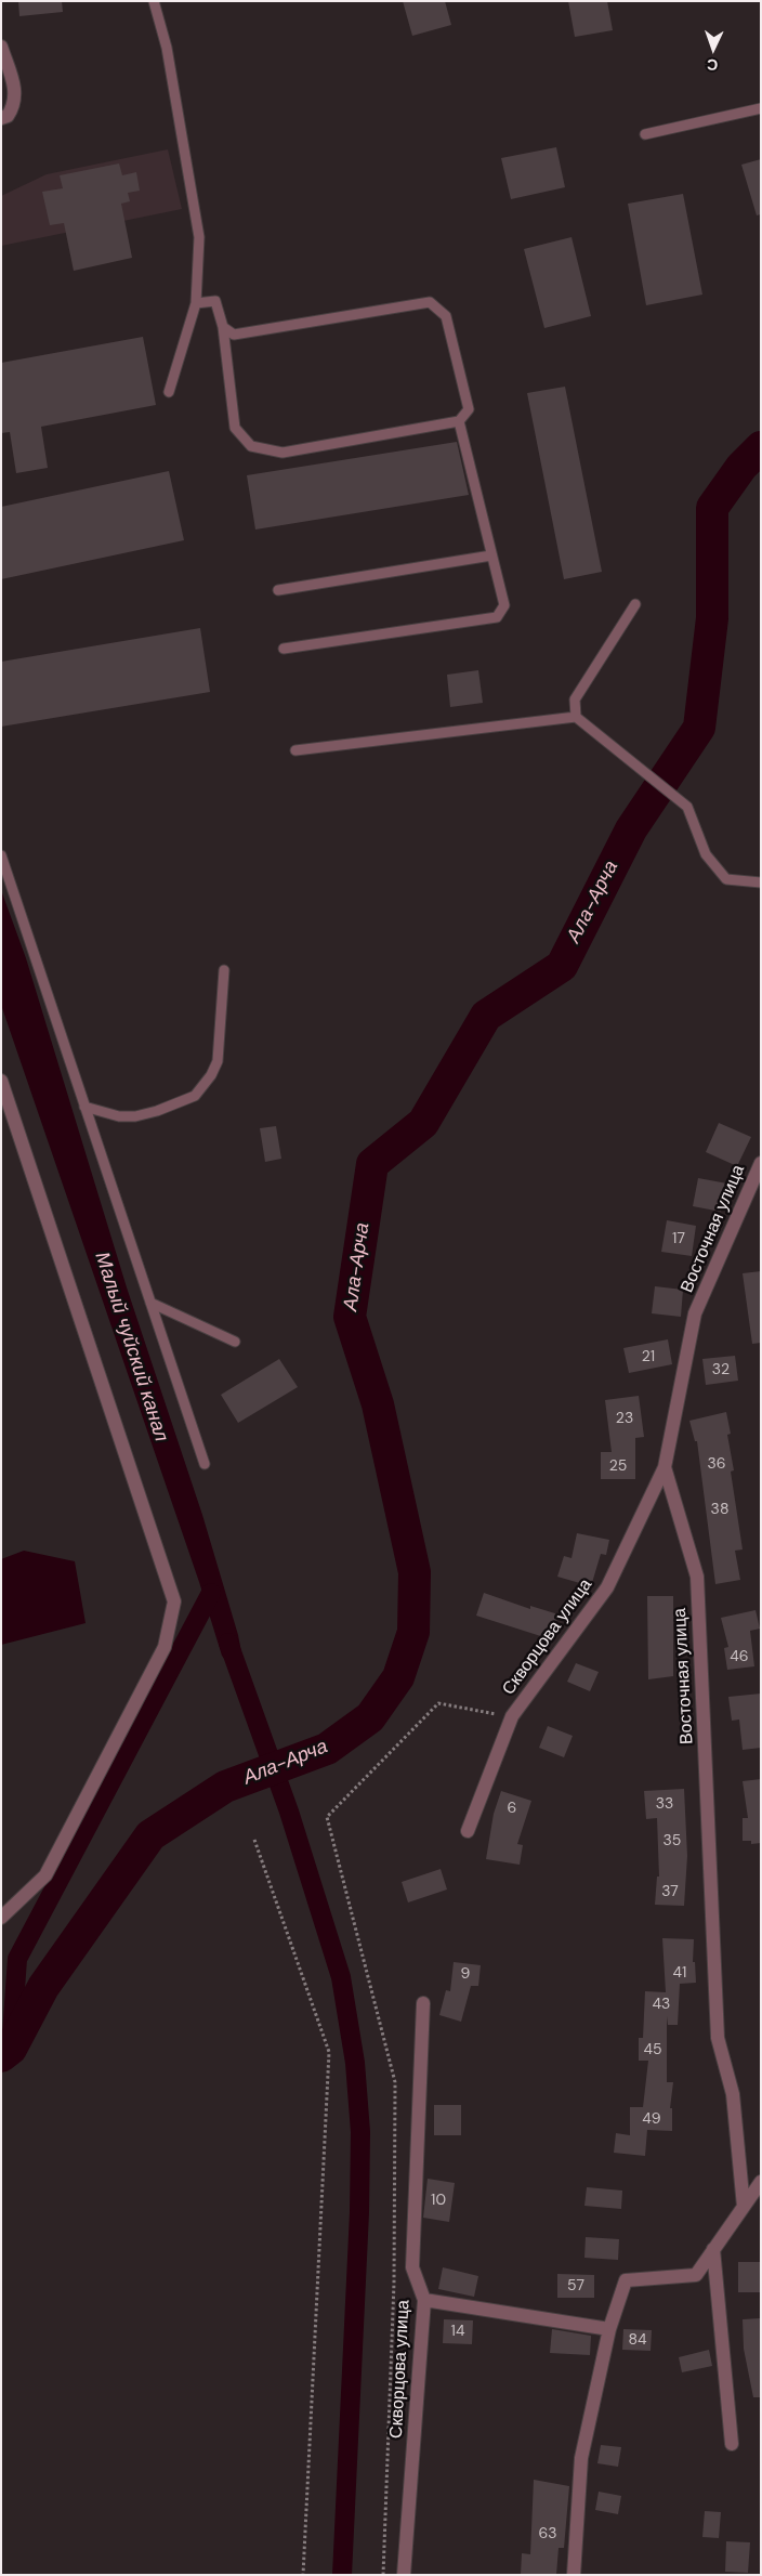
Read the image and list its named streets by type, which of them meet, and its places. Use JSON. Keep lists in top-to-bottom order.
{
  "streets": {
    "street": ["Восточная улица", "Скворцова улица"]
  },
  "crossings": [
    ["Восточная улица", "Скворцова улица"]
  ],
  "water": ["Ала-Арча", "Малый чуйский канал"],
  "house_numbers": [
    "17",
    "21",
    "32",
    "23",
    "36",
    "25",
    "38",
    "46",
    "33",
    "6",
    "35",
    "37",
    "41",
    "9",
    "43",
    "45",
    "49",
    "10",
    "57",
    "14",
    "84",
    "63"
  ],
  "north": "bottom"
}
